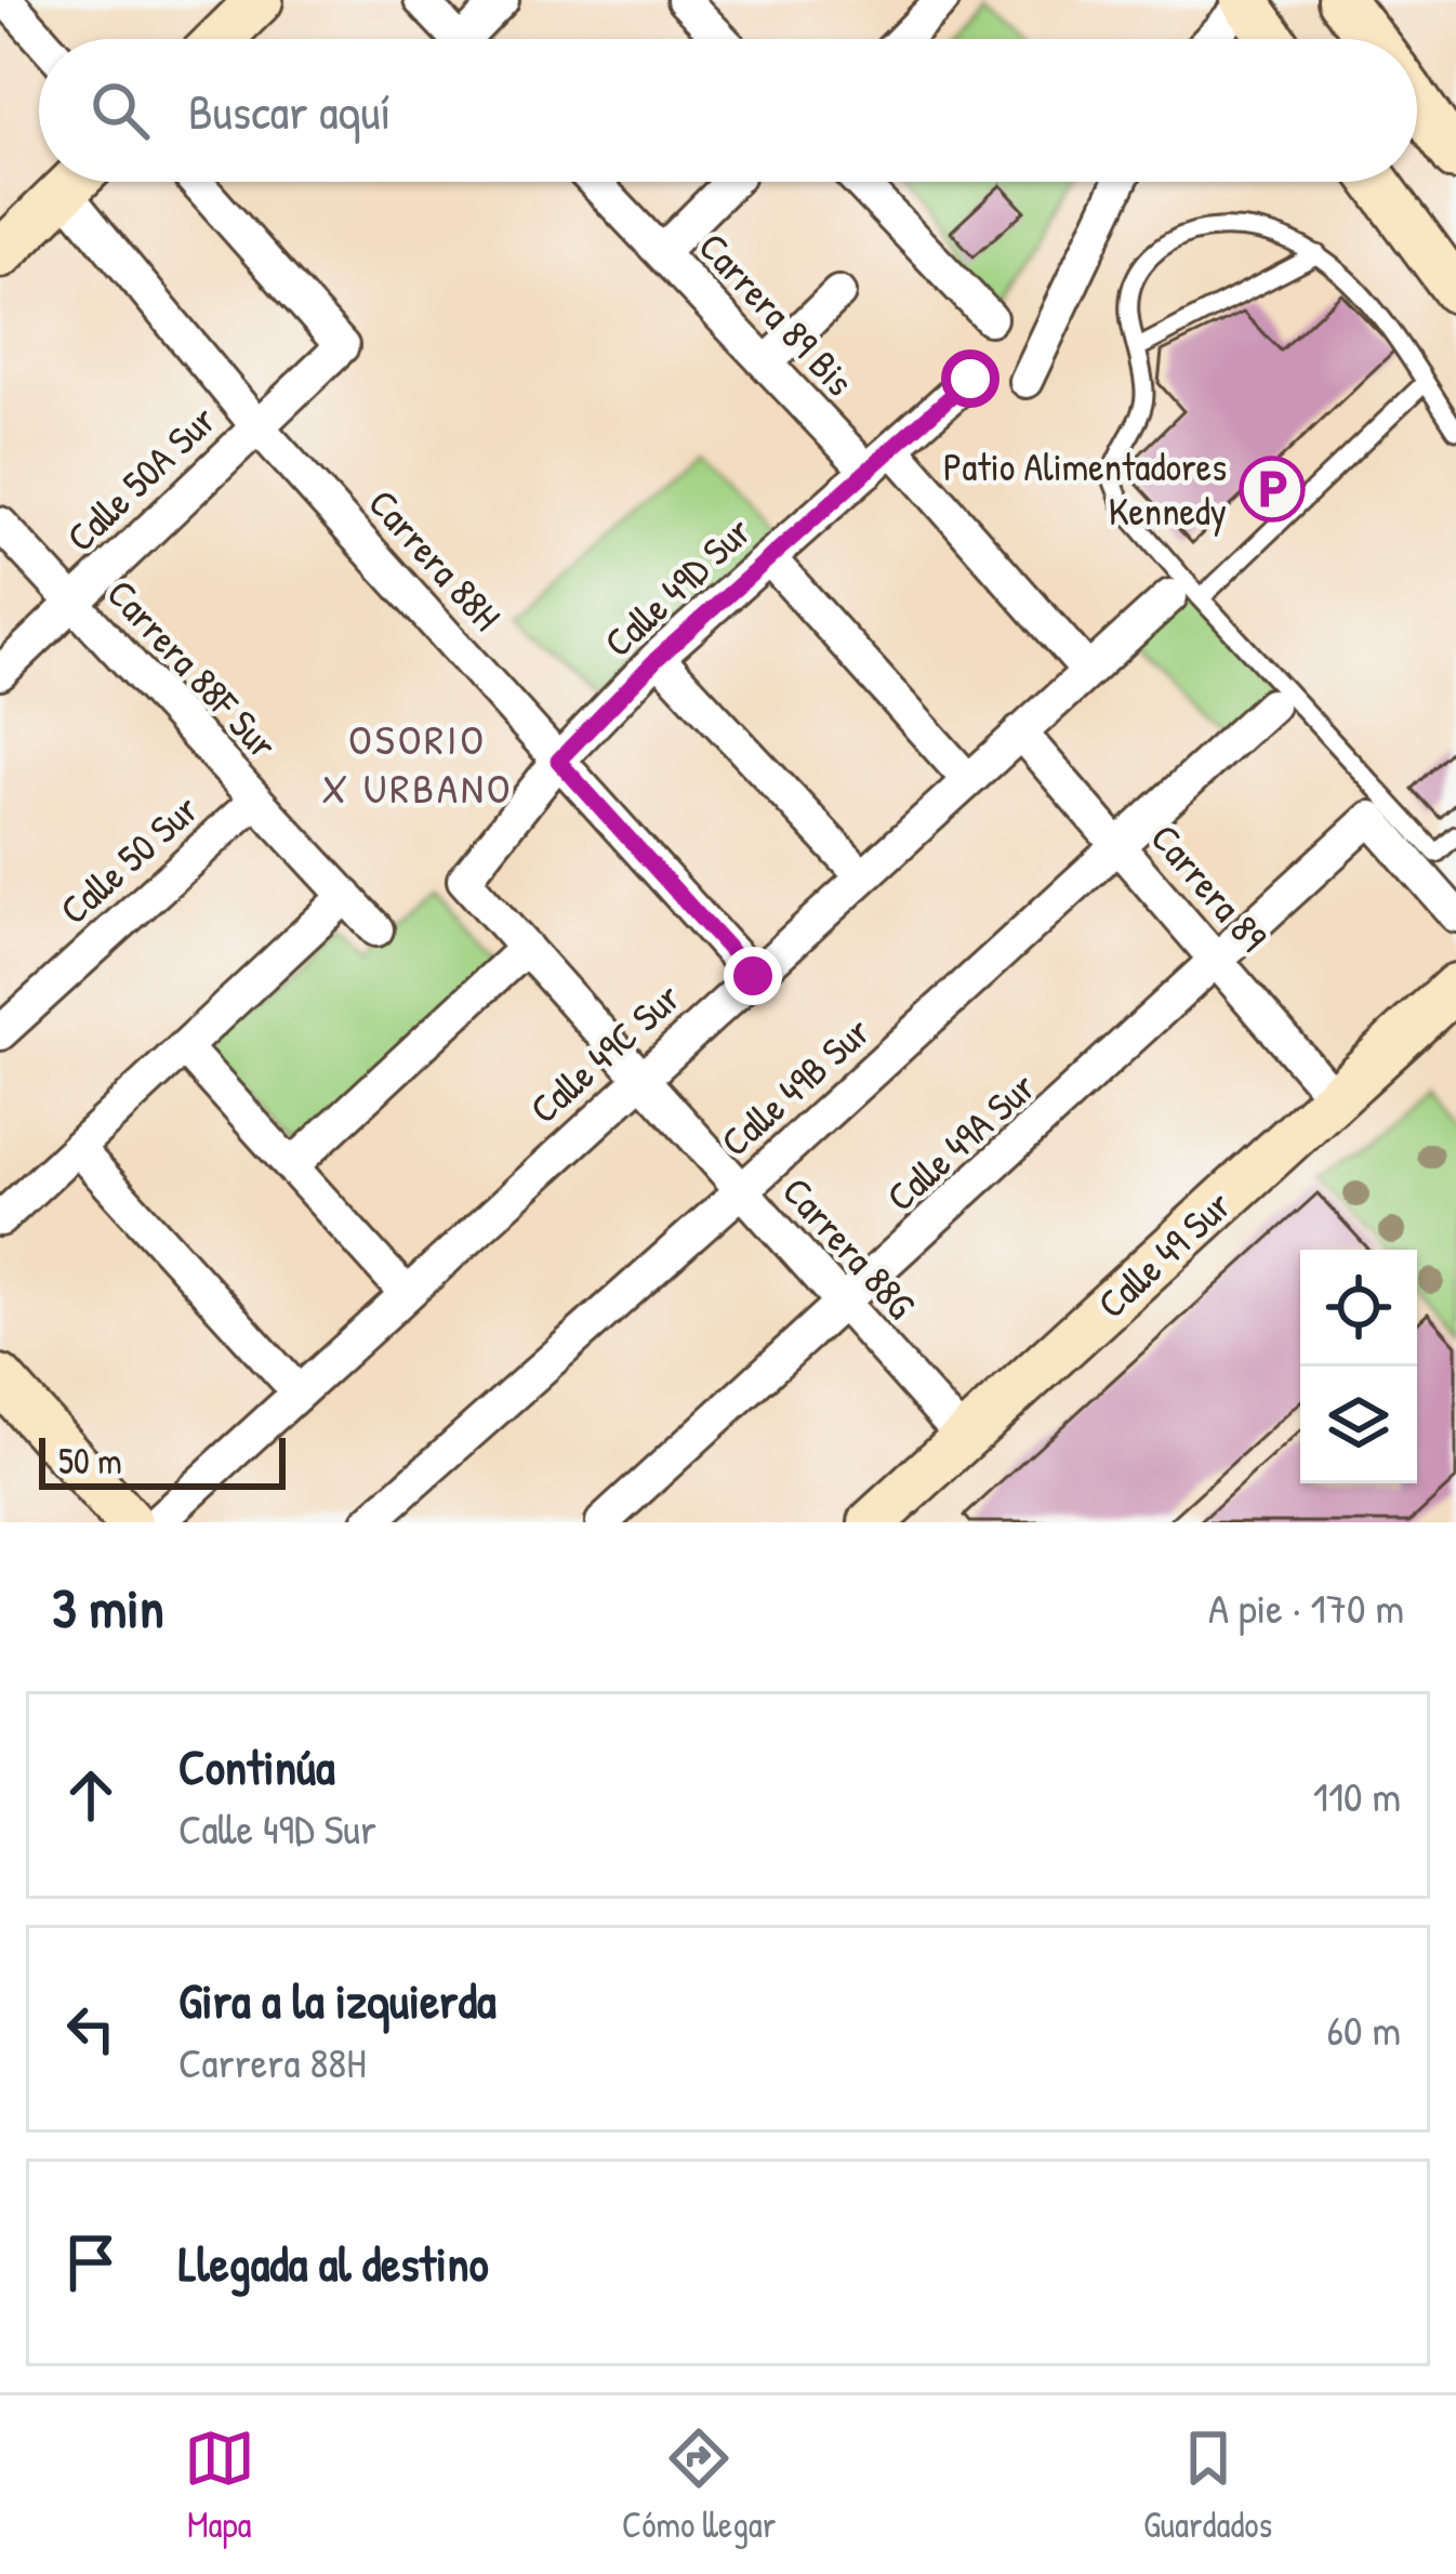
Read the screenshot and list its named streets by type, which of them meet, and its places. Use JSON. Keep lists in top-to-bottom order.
{
  "streets": {
    "street": [
      "Carrera 89 Bis",
      "Calle 50A Sur",
      "Carrera 88H",
      "Calle 49D Sur",
      "Carrera 88F Sur",
      "Calle 50 Sur",
      "Carrera 89",
      "Calle 49C Sur",
      "Calle 49B Sur",
      "Calle 49A Sur",
      "Carrera 88G",
      "Calle 49 Sur"
    ]
  },
  "crossings": [
    ["Carrera 89 Bis", "Calle 49D Sur"],
    ["Carrera 89 Bis", "Calle 49C Sur"],
    ["Calle 50A Sur", "Carrera 88H"],
    ["Calle 50A Sur", "Carrera 88F Sur"],
    ["Carrera 88H", "Calle 49D Sur"],
    ["Carrera 88H", "Calle 49C Sur"],
    ["Calle 49D Sur", "Carrera 88G"],
    ["Carrera 88F Sur", "Calle 50 Sur"],
    ["Carrera 89", "Calle 49C Sur"],
    ["Carrera 89", "Calle 49B Sur"],
    ["Carrera 89", "Calle 49A Sur"],
    ["Carrera 89", "Calle 49 Sur"],
    ["Calle 49C Sur", "Carrera 88G"],
    ["Calle 49B Sur", "Carrera 88G"],
    ["Calle 49A Sur", "Carrera 88G"],
    ["Carrera 88G", "Calle 49 Sur"]
  ],
  "districts": ["OSORIO X URBANO"],
  "places": {
    "parking": ["Patio Alimentadores Kennedy"]
  },
  "scale_bar": "50 m",
  "page": {
    "search": "Buscar aquí",
    "scale": "50 m",
    "heading": ["3 min", "A pie · 170 m"],
    "list": [
      ["Continúa", "Calle 49D Sur", "110 m"],
      ["Gira a la izquierda", "Carrera 88H", "60 m"],
      "Llegada al destino"
    ],
    "nav": ["Mapa", "Cómo llegar", "Guardados"]
  }
}
